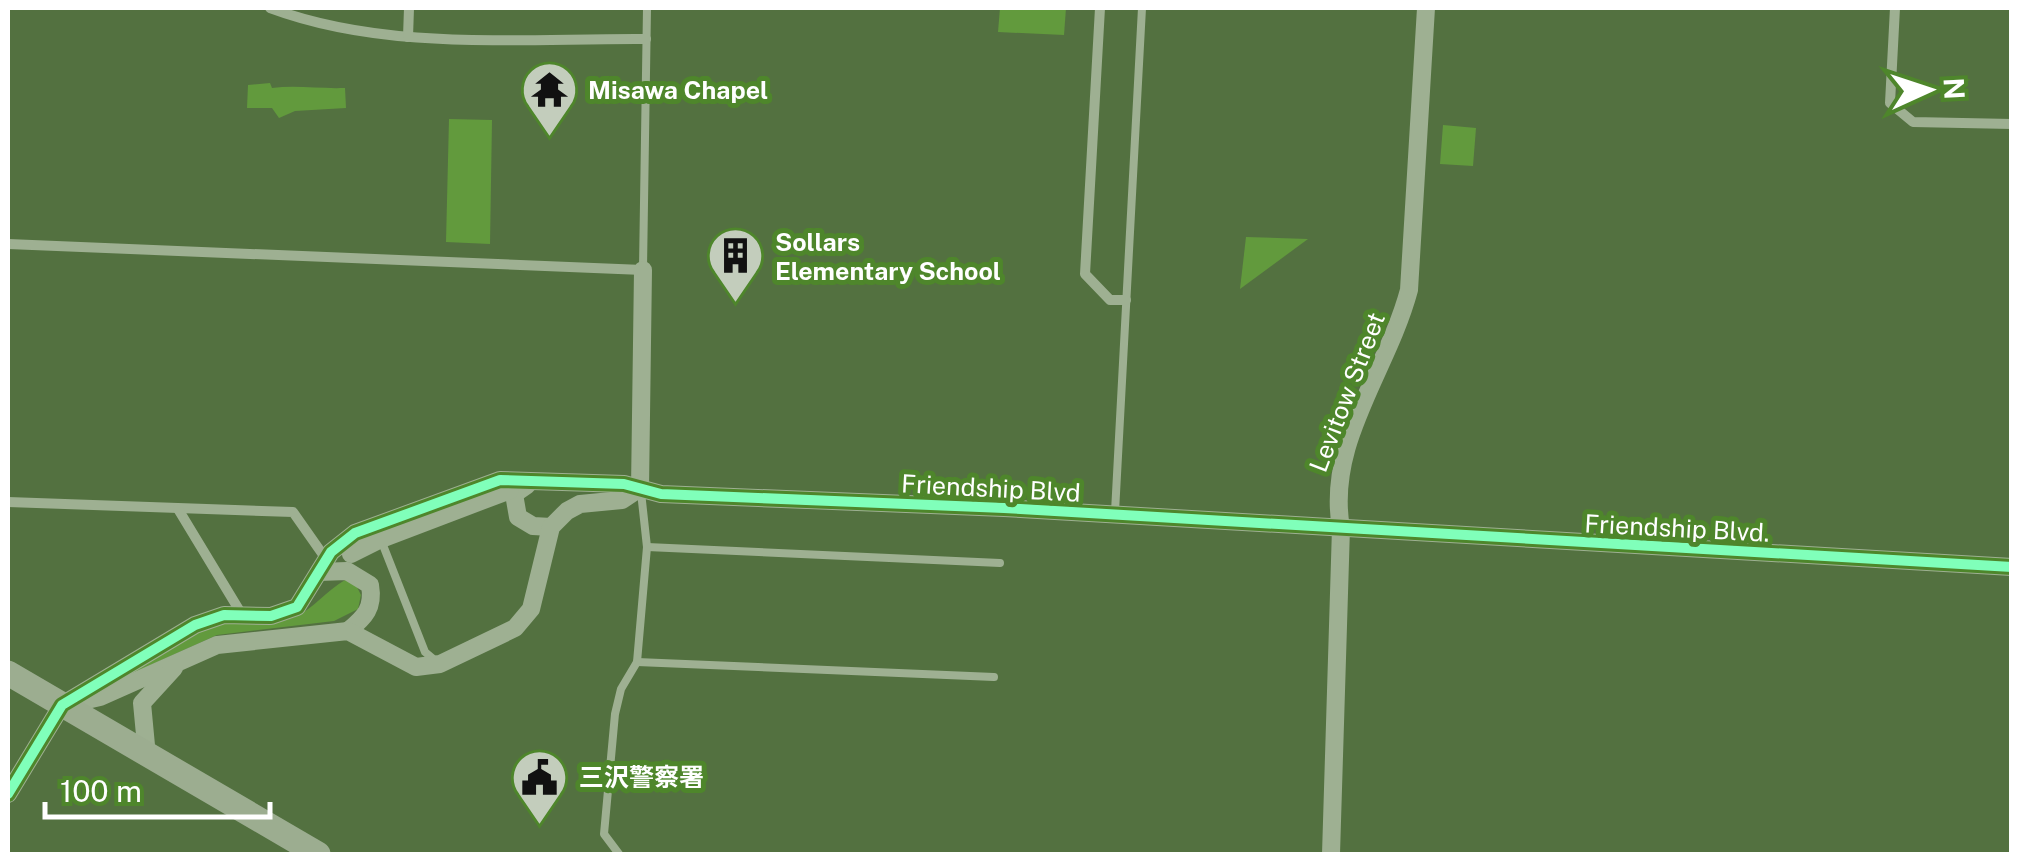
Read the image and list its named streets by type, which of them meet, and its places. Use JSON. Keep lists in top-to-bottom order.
{
  "streets": {
    "street": ["Levitow Street", "Friendship Blvd", "Friendship Blvd."]
  },
  "crossings": [
    ["Levitow Street", "Friendship Blvd"],
    ["Levitow Street", "Friendship Blvd."],
    ["Friendship Blvd", "Friendship Blvd."]
  ],
  "places": {
    "temple": ["Misawa Chapel"],
    "building": ["Sollars Elementary School"],
    "public building": ["三沢警察署"]
  },
  "scale_bar": "100 m",
  "north": "right"
}
